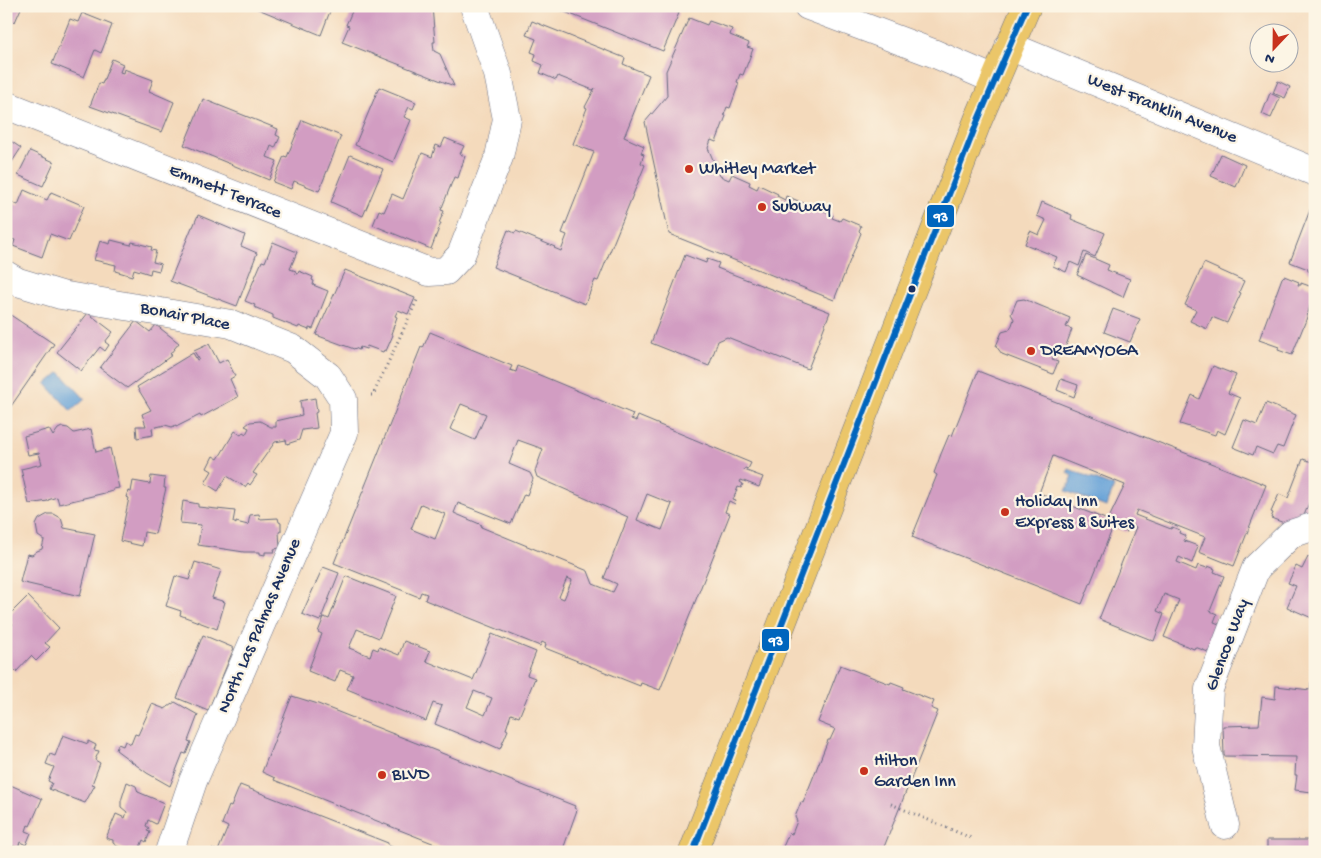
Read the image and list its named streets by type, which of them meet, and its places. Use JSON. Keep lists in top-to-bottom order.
{
  "streets": {
    "street": [
      "West Franklin Avenue",
      "Emmett Terrace",
      "Bonair Place",
      "North Las Palmas Avenue",
      "Glencoe Way"
    ]
  },
  "crossings": [
    ["Bonair Place", "North Las Palmas Avenue"]
  ],
  "places": [
    "Whitley Market",
    "Subway",
    "DREAMYOGA",
    "Holiday Inn Express & Suites",
    "Hilton Garden Inn",
    "BLVD"
  ],
  "lines": ["transit line 93"],
  "north": "bottom"
}
